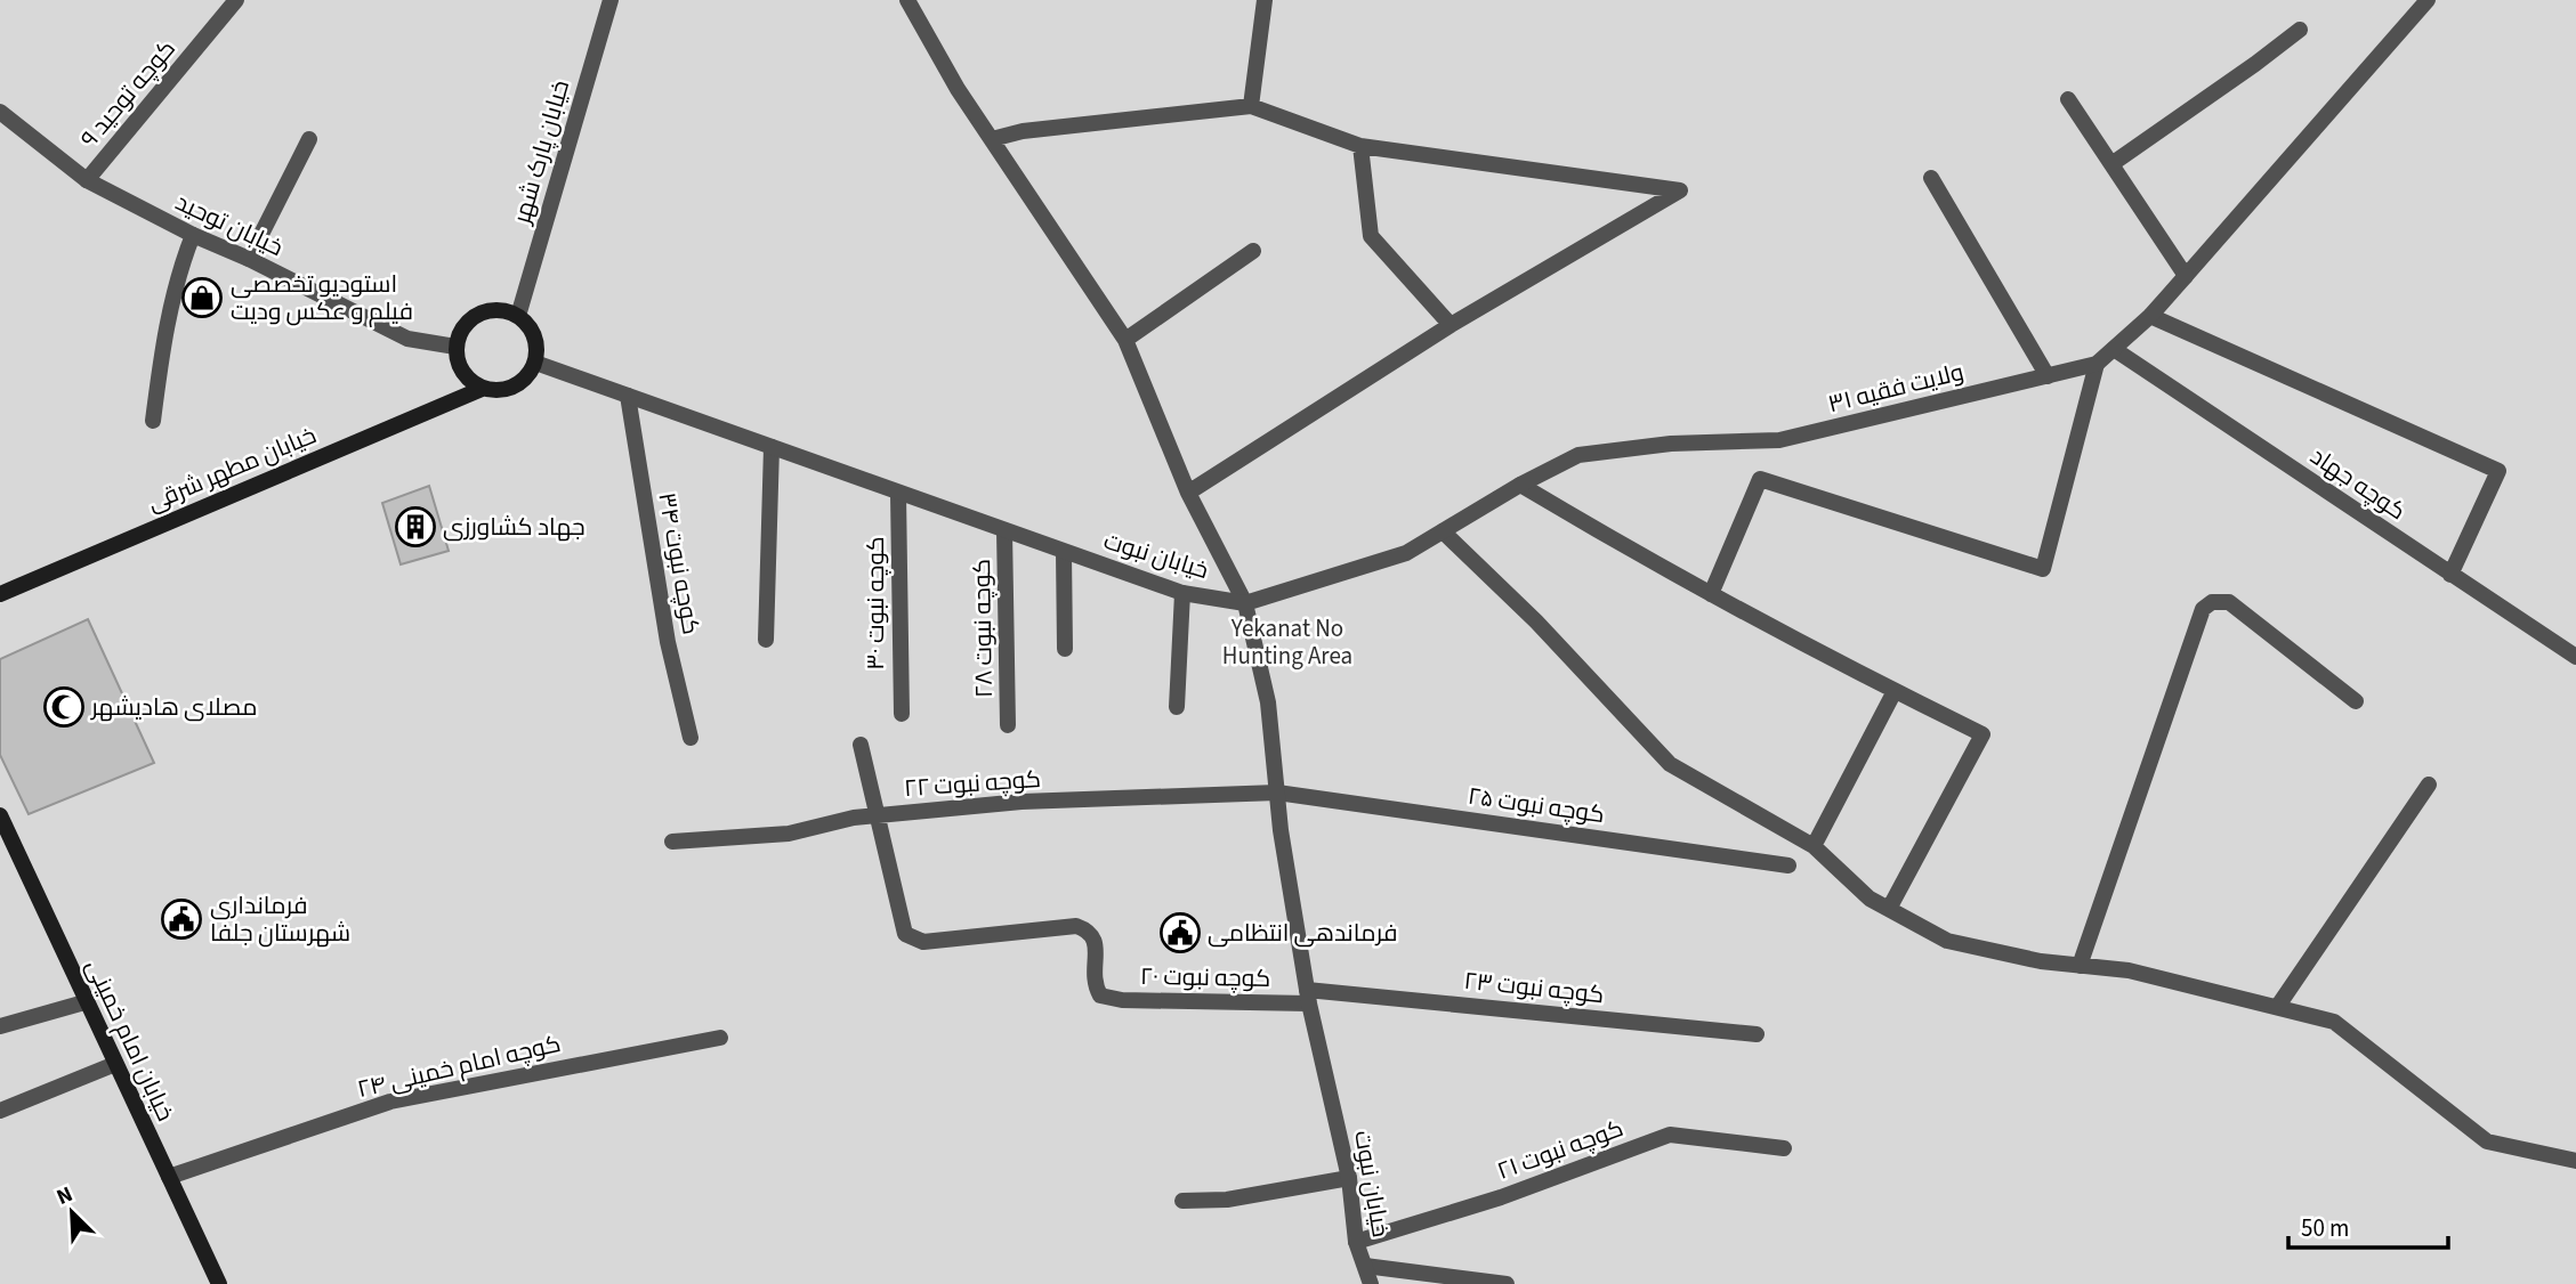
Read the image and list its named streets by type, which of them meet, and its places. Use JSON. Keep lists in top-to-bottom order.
{
  "streets": {
    "main road": ["خیابان مطهر شرقی", "خیابان امام خمینی"],
    "street": [
      "کوچه توحید ۹",
      "خیابان پارک شهر",
      "خیابان توحید",
      "ولایت فقیه ۳۱",
      "کوچه جهاد",
      "خیابان نبوت",
      "کوچه نبوت ۳۴",
      "کوچه نبوت ۳۰",
      "کوچه نبوت ۲۸",
      "کوچه نبوت ۲۲",
      "کوچه نبوت ۲۵",
      "کوچه نبوت ۲۰",
      "کوچه نبوت ۲۳",
      "کوچه امام خمینی ۲۴",
      "کوچه نبوت ۲۱"
    ]
  },
  "crossings": [
    ["کوچه توحید ۹", "خیابان توحید"],
    ["خیابان پارک شهر", "خیابان توحید"],
    ["خیابان پارک شهر", "خیابان مطهر شرقی"],
    ["خیابان پارک شهر", "خیابان نبوت"],
    ["خیابان توحید", "خیابان مطهر شرقی"],
    ["خیابان توحید", "خیابان نبوت"],
    ["ولایت فقیه ۳۱", "کوچه جهاد"],
    ["ولایت فقیه ۳۱", "خیابان نبوت"],
    ["خیابان مطهر شرقی", "خیابان نبوت"],
    ["خیابان نبوت", "کوچه نبوت ۳۴"],
    ["خیابان نبوت", "کوچه نبوت ۳۰"],
    ["خیابان نبوت", "کوچه نبوت ۲۸"],
    ["خیابان نبوت", "کوچه نبوت ۲۲"],
    ["خیابان نبوت", "کوچه نبوت ۲۵"],
    ["خیابان نبوت", "کوچه نبوت ۲۰"],
    ["خیابان نبوت", "کوچه نبوت ۲۳"],
    ["خیابان نبوت", "کوچه نبوت ۲۱"],
    ["کوچه نبوت ۲۲", "کوچه نبوت ۲۵"],
    ["کوچه نبوت ۲۲", "کوچه نبوت ۲۰"],
    ["کوچه نبوت ۲۰", "کوچه نبوت ۲۳"],
    ["خیابان امام خمینی", "کوچه امام خمینی ۲۴"]
  ],
  "parks": ["Yekanat No Hunting Area"],
  "places": {
    "shop": ["استودیو تخصصی فیلم و عکس ودیت"],
    "building": ["جهاد کشاورزی"],
    "mosque": ["مصلای هادیشهر"],
    "public building": ["فرمانداری شهرستان جلفا", "فرماندهی انتظامی"]
  },
  "scale_bar": "50 m",
  "north": "top left"
}
